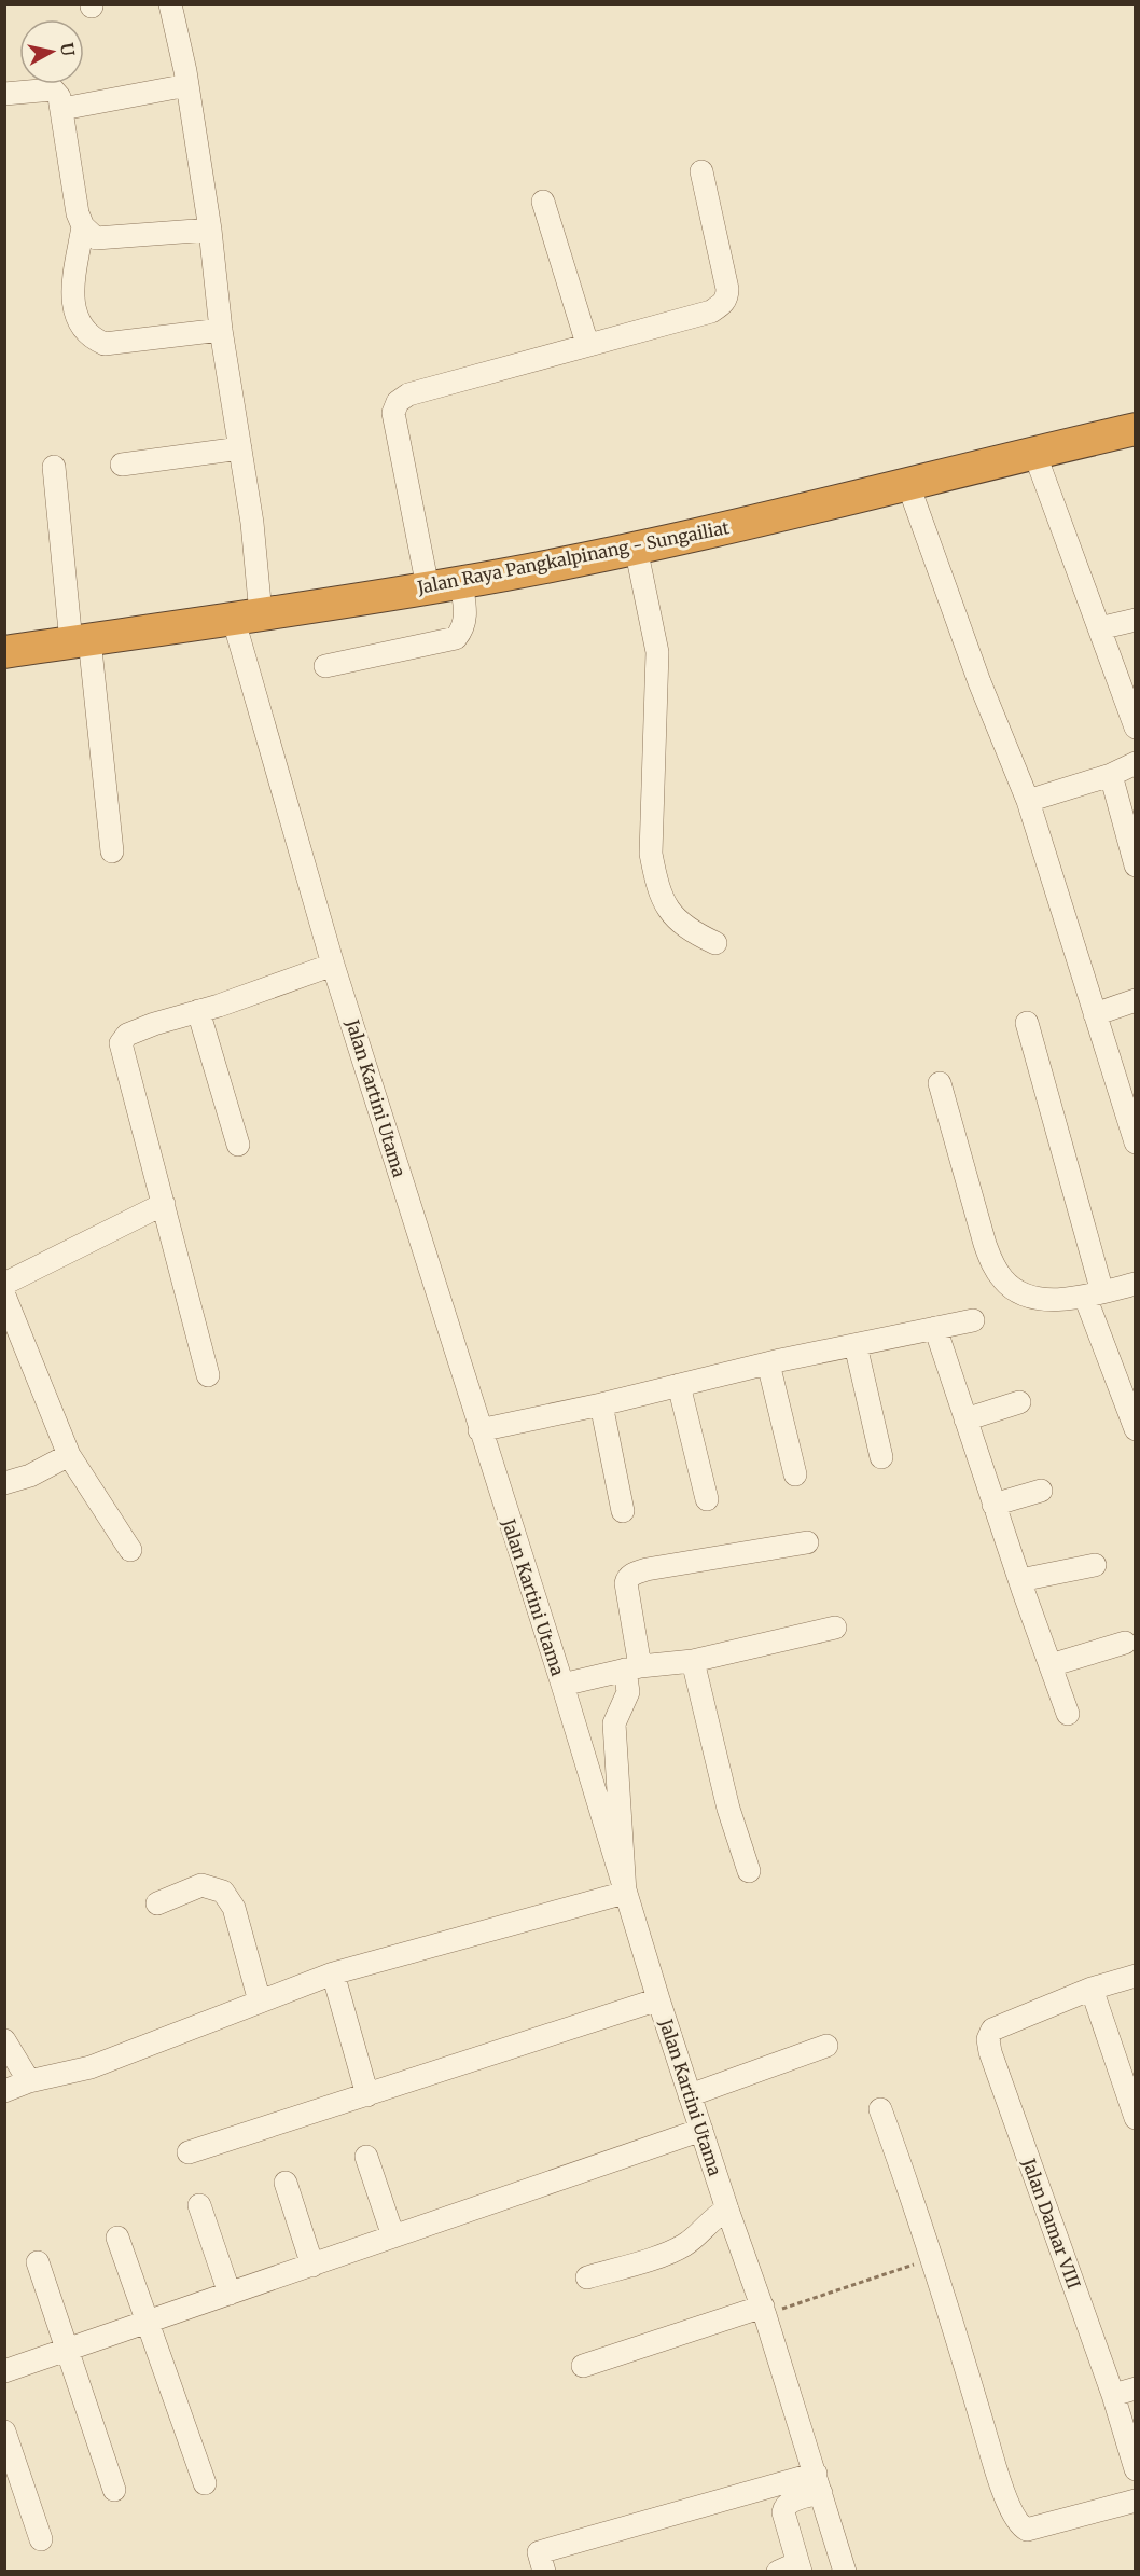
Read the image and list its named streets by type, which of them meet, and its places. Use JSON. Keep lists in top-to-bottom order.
{
  "streets": {
    "highway": ["Jalan Raya Pangkalpinang - Sungailiat"],
    "street": ["Jalan Kartini Utama", "Jalan Damar VIII"]
  },
  "crossings": [
    ["Jalan Raya Pangkalpinang - Sungailiat", "Jalan Kartini Utama"]
  ],
  "north": "right"
}
